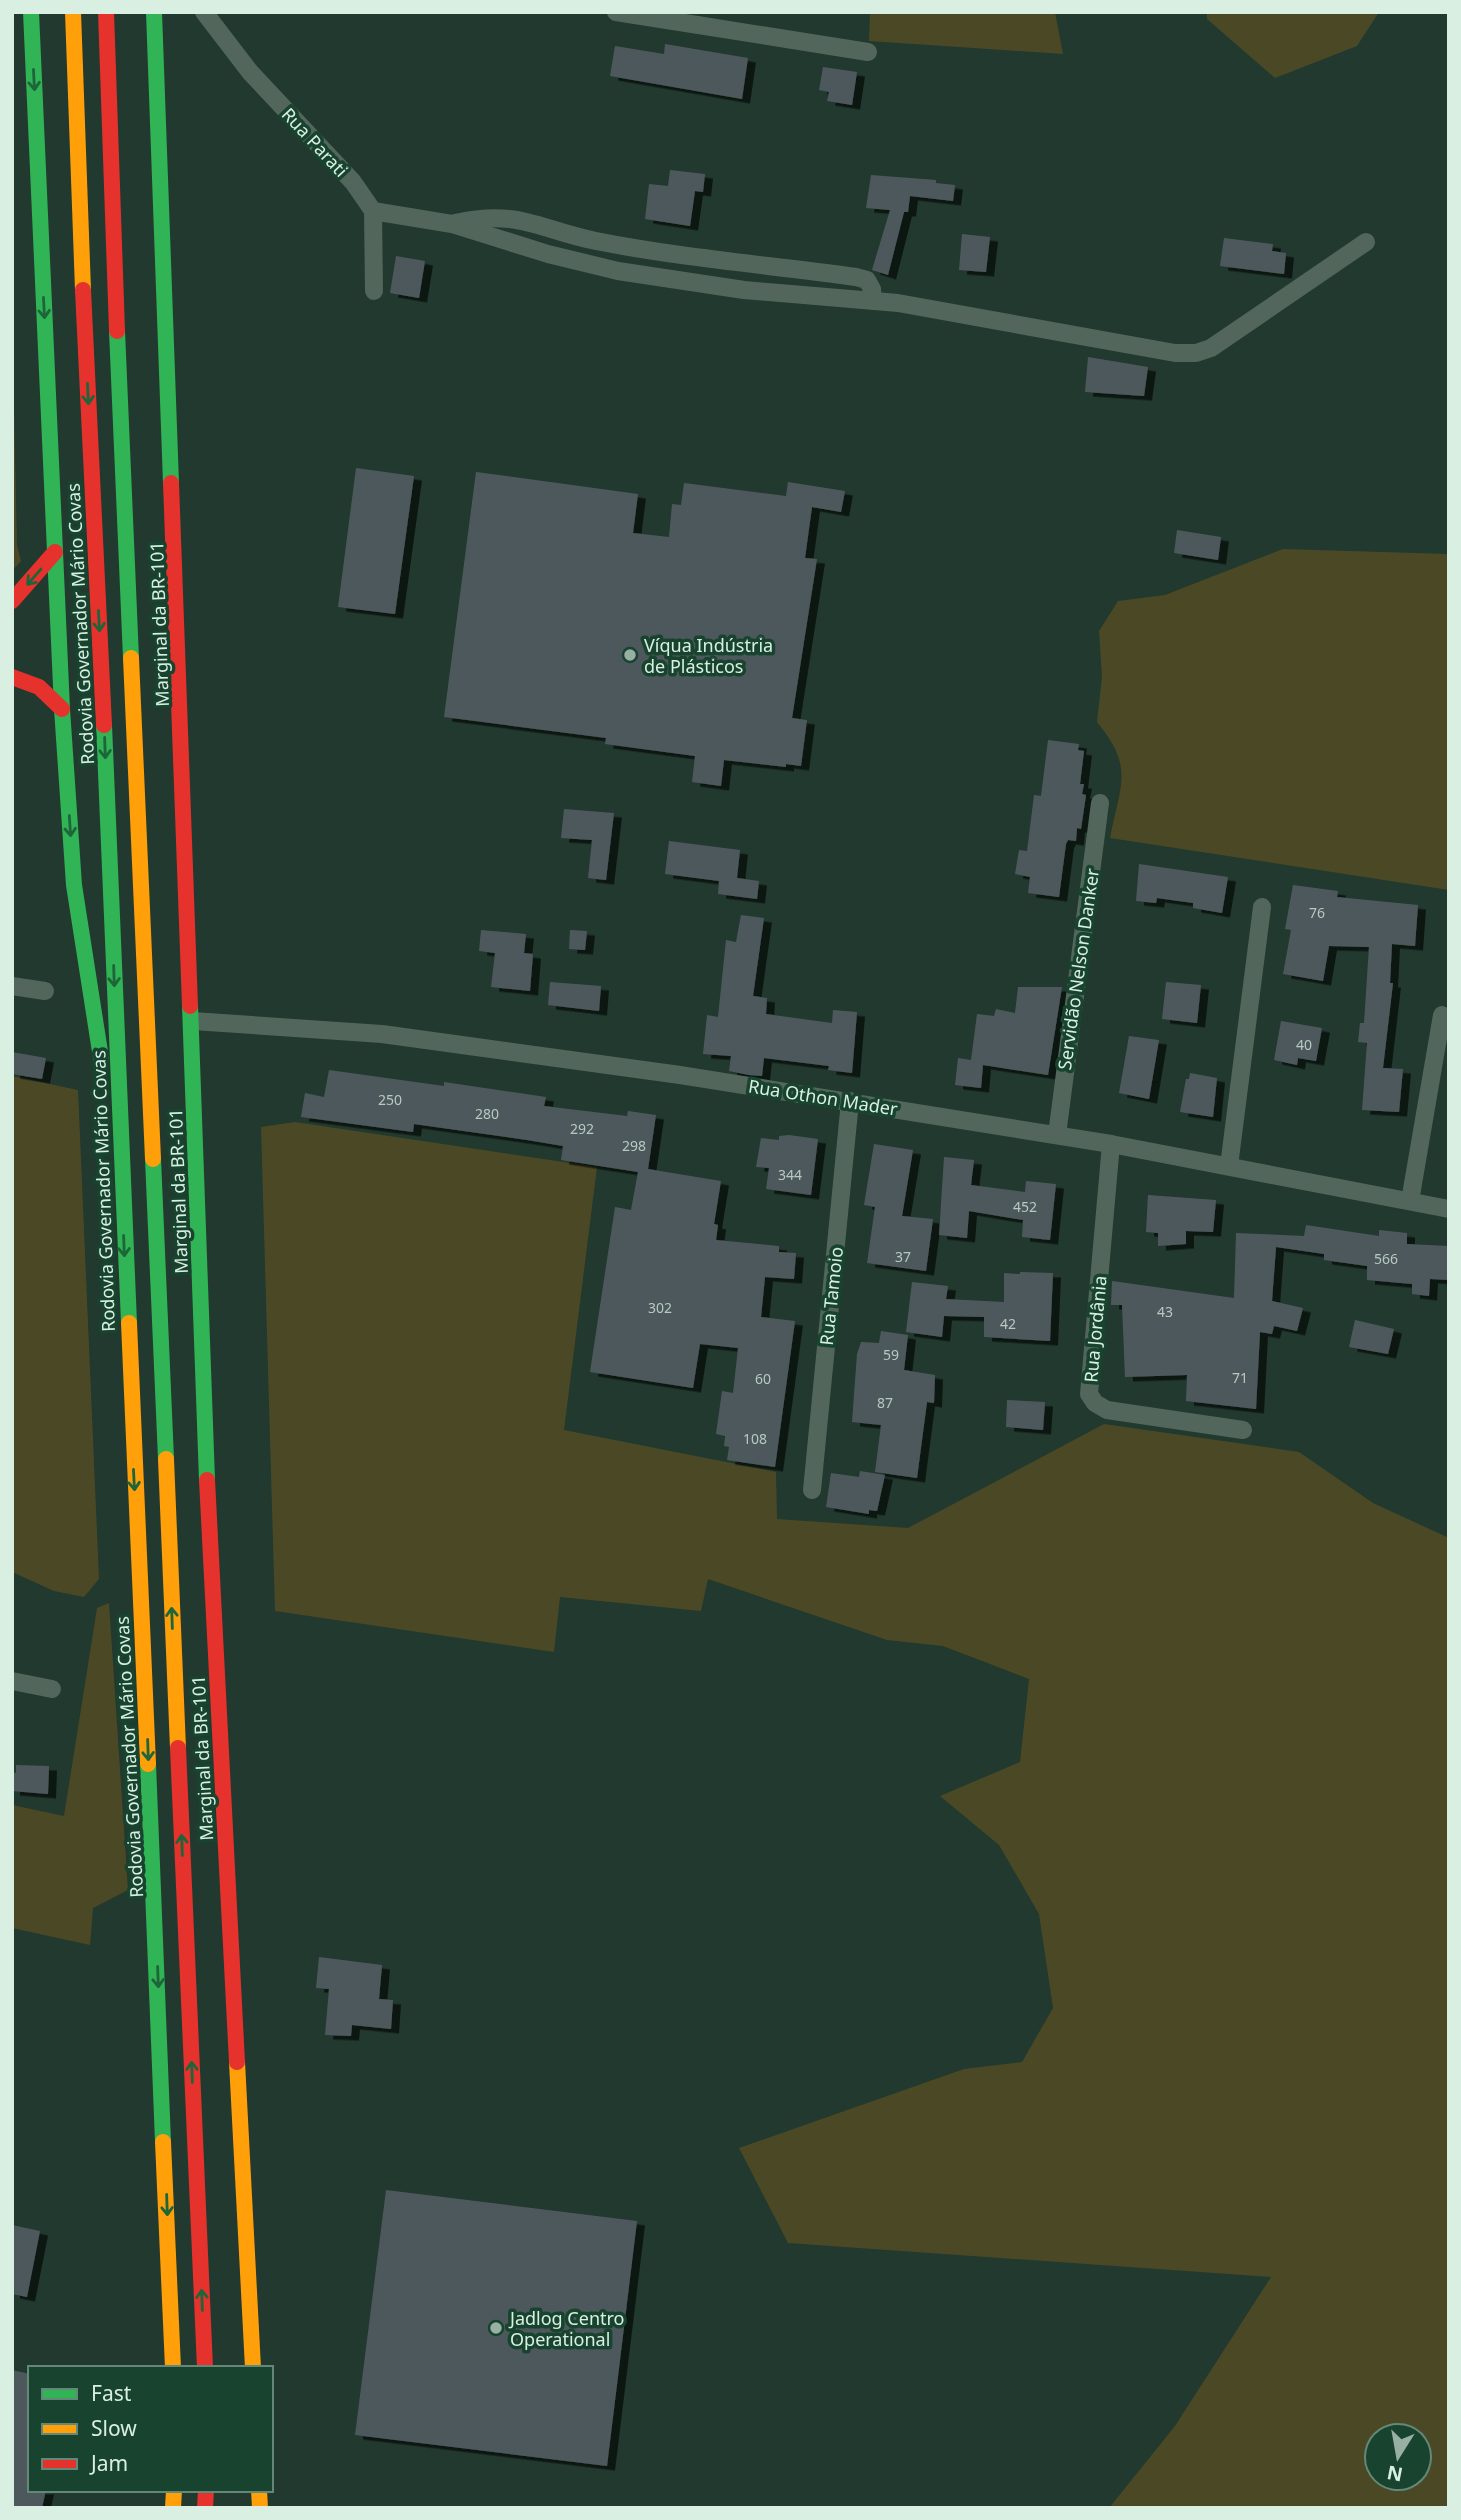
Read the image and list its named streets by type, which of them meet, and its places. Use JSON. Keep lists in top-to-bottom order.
{
  "streets": {
    "main road": ["Rodovia Governador Mário Covas", "Marginal da BR-101"],
    "street": [
      "Rua Parati",
      "Servidão Nelson Danker",
      "Rua Othon Mader",
      "Rua Tamoio",
      "Rua Jordânia"
    ]
  },
  "crossings": [
    ["Marginal da BR-101", "Rua Othon Mader"],
    ["Servidão Nelson Danker", "Rua Othon Mader"],
    ["Rua Othon Mader", "Rua Tamoio"],
    ["Rua Othon Mader", "Rua Jordânia"]
  ],
  "places": ["Víqua Indústria de Plásticos", "Jadlog Centro Operational"],
  "house_numbers": [
    "76",
    "40",
    "250",
    "280",
    "292",
    "298",
    "344",
    "452",
    "37",
    "566",
    "302",
    "43",
    "42",
    "59",
    "71",
    "60",
    "87",
    "108"
  ],
  "legend": ["Fast", "Slow", "Jam"],
  "north": "bottom"
}
